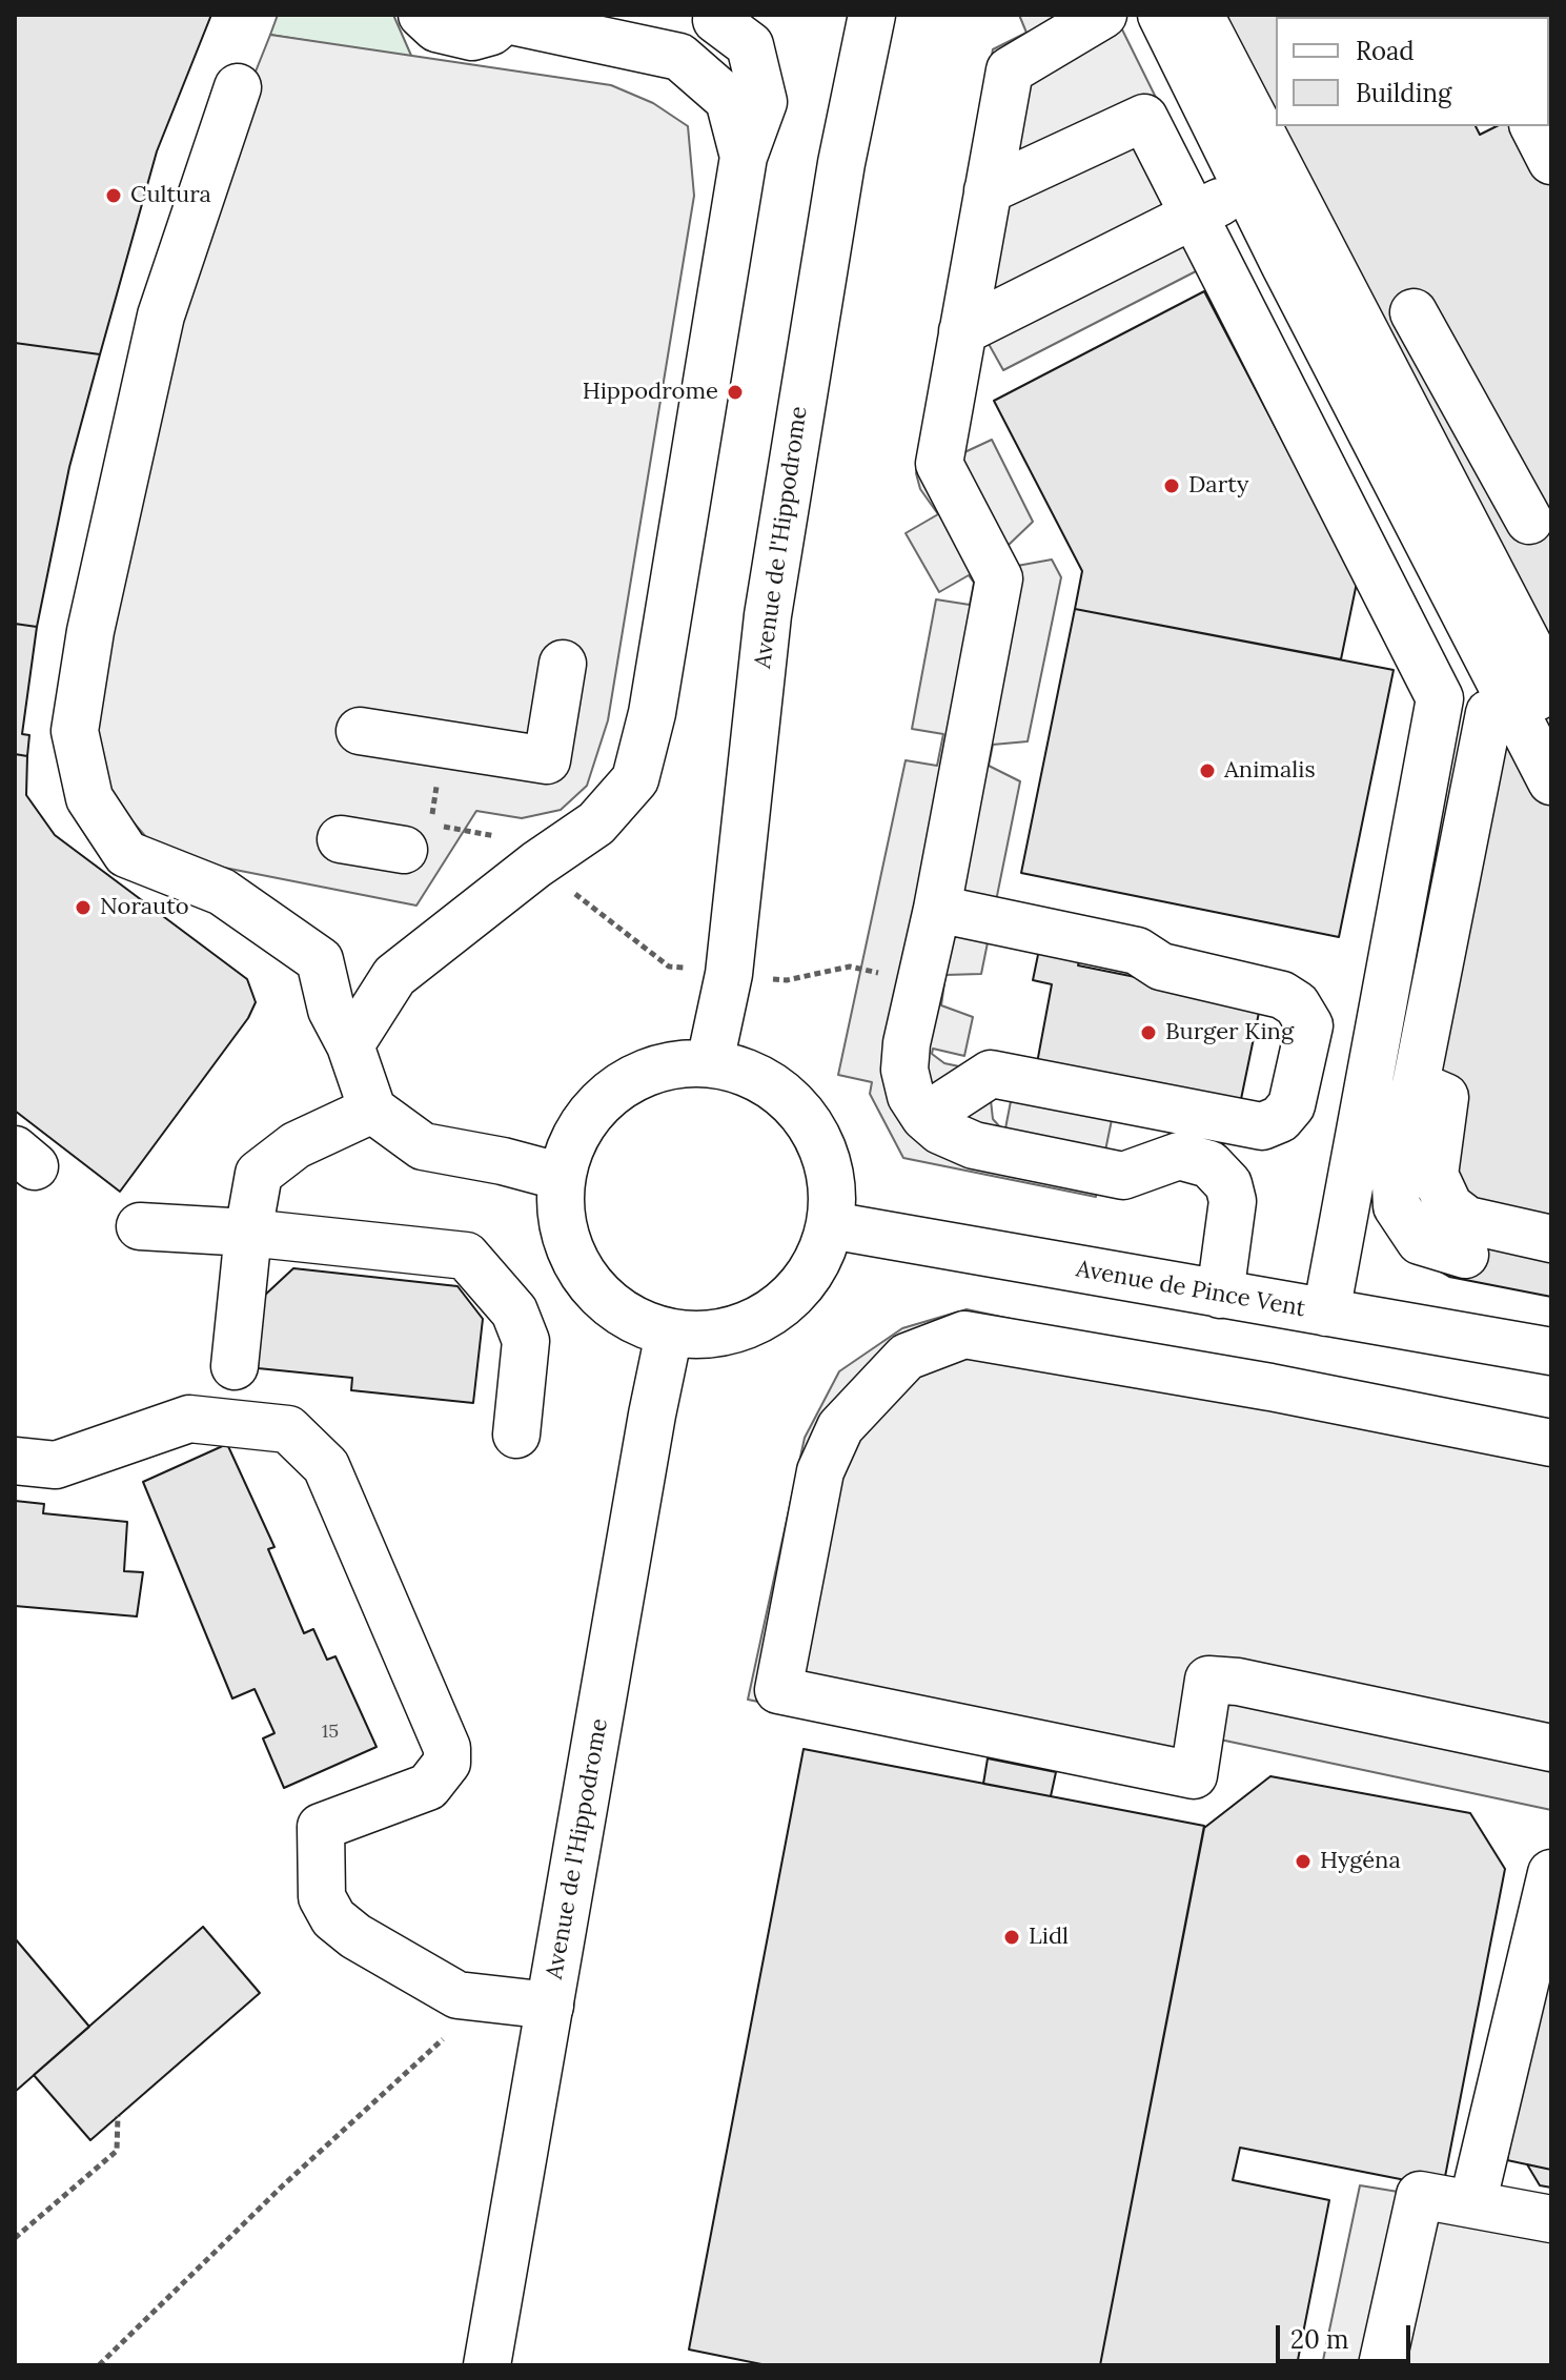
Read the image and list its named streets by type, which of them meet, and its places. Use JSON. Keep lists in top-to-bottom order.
{
  "streets": {
    "main road": ["Avenue de l'Hippodrome", "Avenue de Pince Vent"]
  },
  "crossings": [
    ["Avenue de l'Hippodrome", "Avenue de Pince Vent"]
  ],
  "places": [
    "Cultura",
    "Hippodrome",
    "Darty",
    "Animalis",
    "Norauto",
    "Burger King",
    "Hygéna",
    "Lidl"
  ],
  "house_numbers": ["15"],
  "legend": ["Road", "Building"],
  "scale_bar": "20 m"
}
